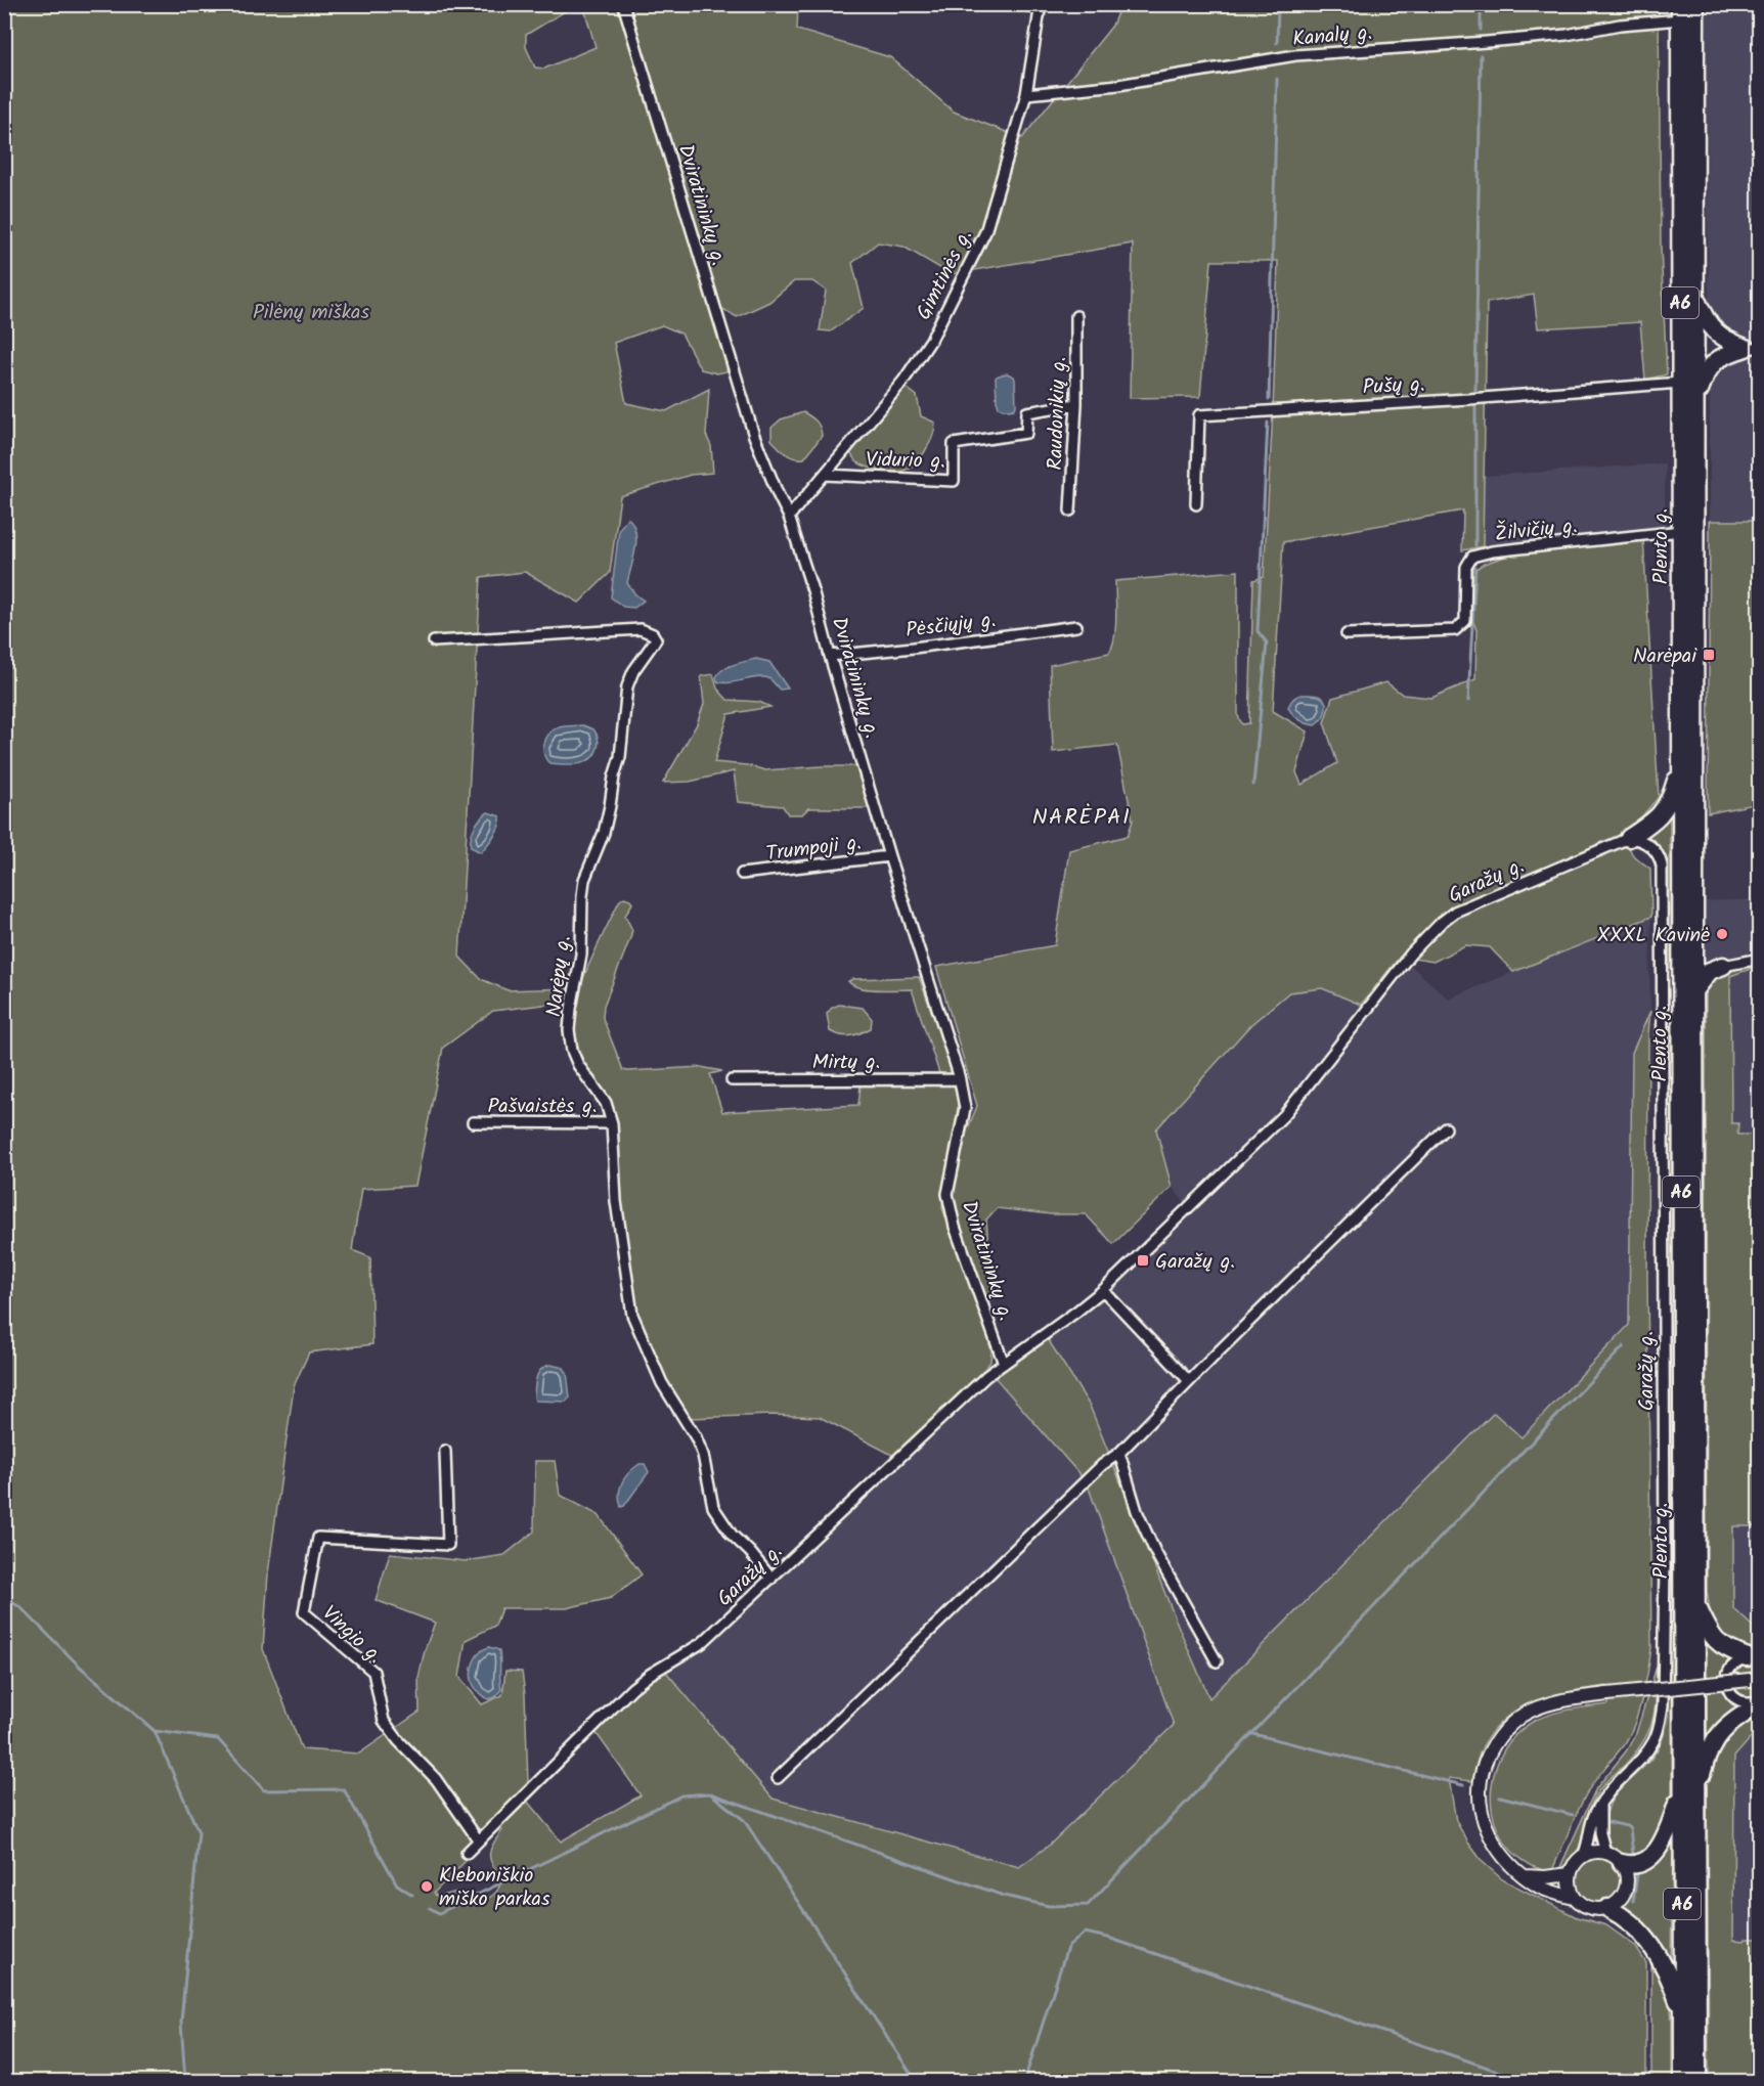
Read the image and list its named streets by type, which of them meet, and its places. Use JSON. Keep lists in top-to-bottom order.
{
  "streets": {
    "highway": ["A6", "Plento g."],
    "street": [
      "Kanalų g.",
      "Dviratininkų g.",
      "Gimtinės g.",
      "Pušų g.",
      "Raudonikių g.",
      "Vidurio g.",
      "Žilvičių g.",
      "Pėsčiųjų g.",
      "Trumpoji g.",
      "Garažų g.",
      "Narėpų g.",
      "Mirtų g.",
      "Pašvaistės g.",
      "Vingio g."
    ]
  },
  "crossings": [
    ["Kanalų g.", "Gimtinės g."],
    ["Kanalų g.", "Plento g."],
    ["Dviratininkų g.", "Gimtinės g."],
    ["Dviratininkų g.", "Pėsčiųjų g."],
    ["Dviratininkų g.", "Trumpoji g."],
    ["Dviratininkų g.", "Garažų g."],
    ["Dviratininkų g.", "Mirtų g."],
    ["Gimtinės g.", "Vidurio g."],
    ["Pušų g.", "Plento g."],
    ["Raudonikių g.", "Vidurio g."],
    ["Žilvičių g.", "Plento g."],
    ["Garažų g.", "Narėpų g."],
    ["Garažų g.", "Vingio g."],
    ["Narėpų g.", "Pašvaistės g."]
  ],
  "districts": ["NARĖPAI"],
  "parks": ["Pilėnų miškas"],
  "places": {
    "transit": ["Narėpai", "Garažų g."],
    "other": ["XXXL Kavinė", "Kleboniškio miško parkas"]
  }
}
